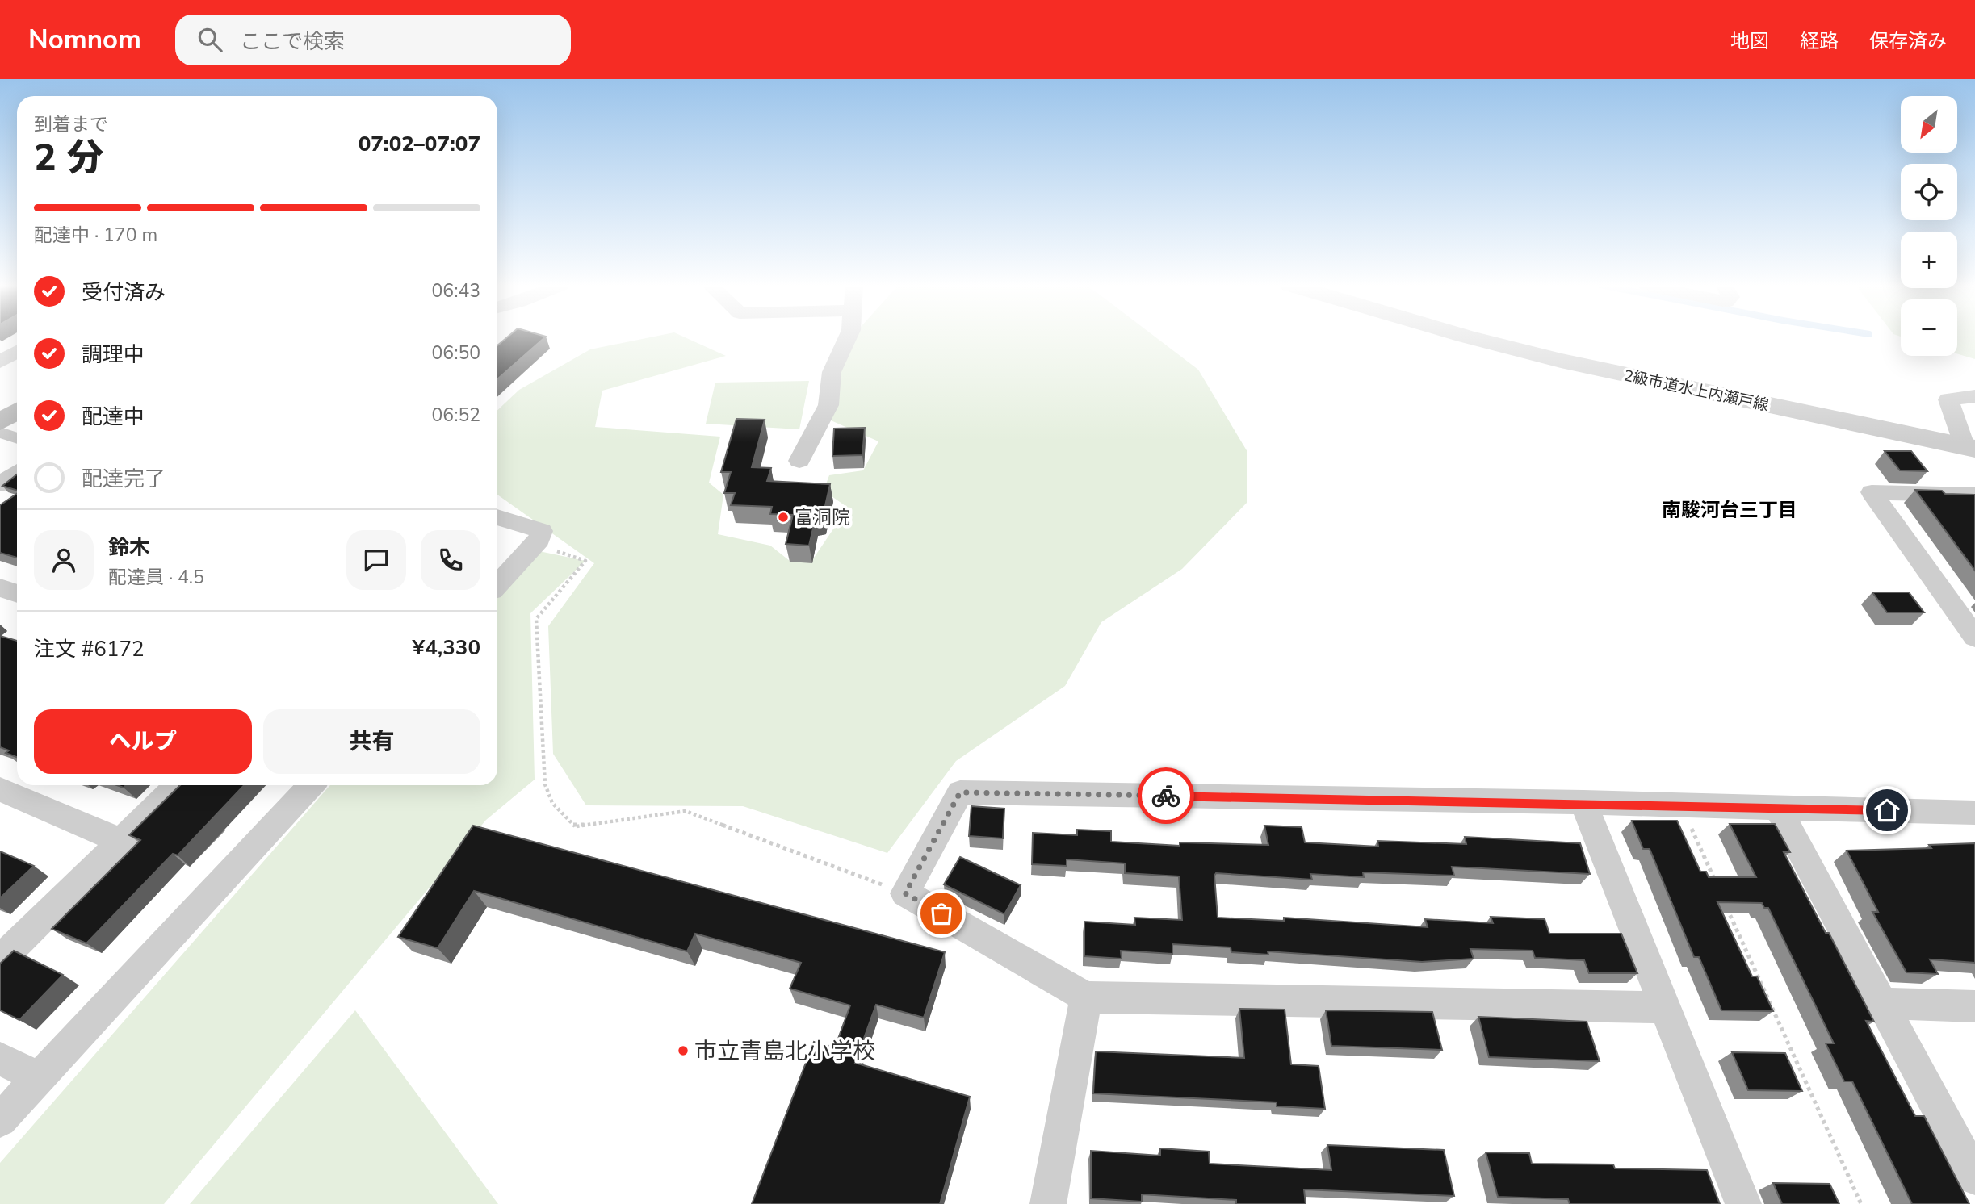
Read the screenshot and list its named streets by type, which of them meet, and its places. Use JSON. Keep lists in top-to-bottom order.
{
  "streets": {
    "street": ["2級市道水上内瀬戸線"]
  },
  "districts": ["南駿河台三丁目"],
  "places": ["富洞院", "市立青島北小学校"],
  "north": "bottom left",
  "page": {
    "header": "Nomnom",
    "search": "ここで検索",
    "nav": ["地図", "経路", "保存済み"],
    "map_buttons": ["+", "−"],
    "heading": ["2 分", "到着まで", "07:02–07:07"],
    "panel": [
      "鈴木",
      "配達員 · 4.5",
      "注文 #6172",
      "¥4,330"
    ],
    "bar": "配達中 · 170 m",
    "list": [
      ["受付済み", "06:43"],
      ["調理中", "06:50"],
      ["配達中", "06:52"],
      "配達完了"
    ],
    "buttons": ["ヘルプ", "共有"]
  }
}
